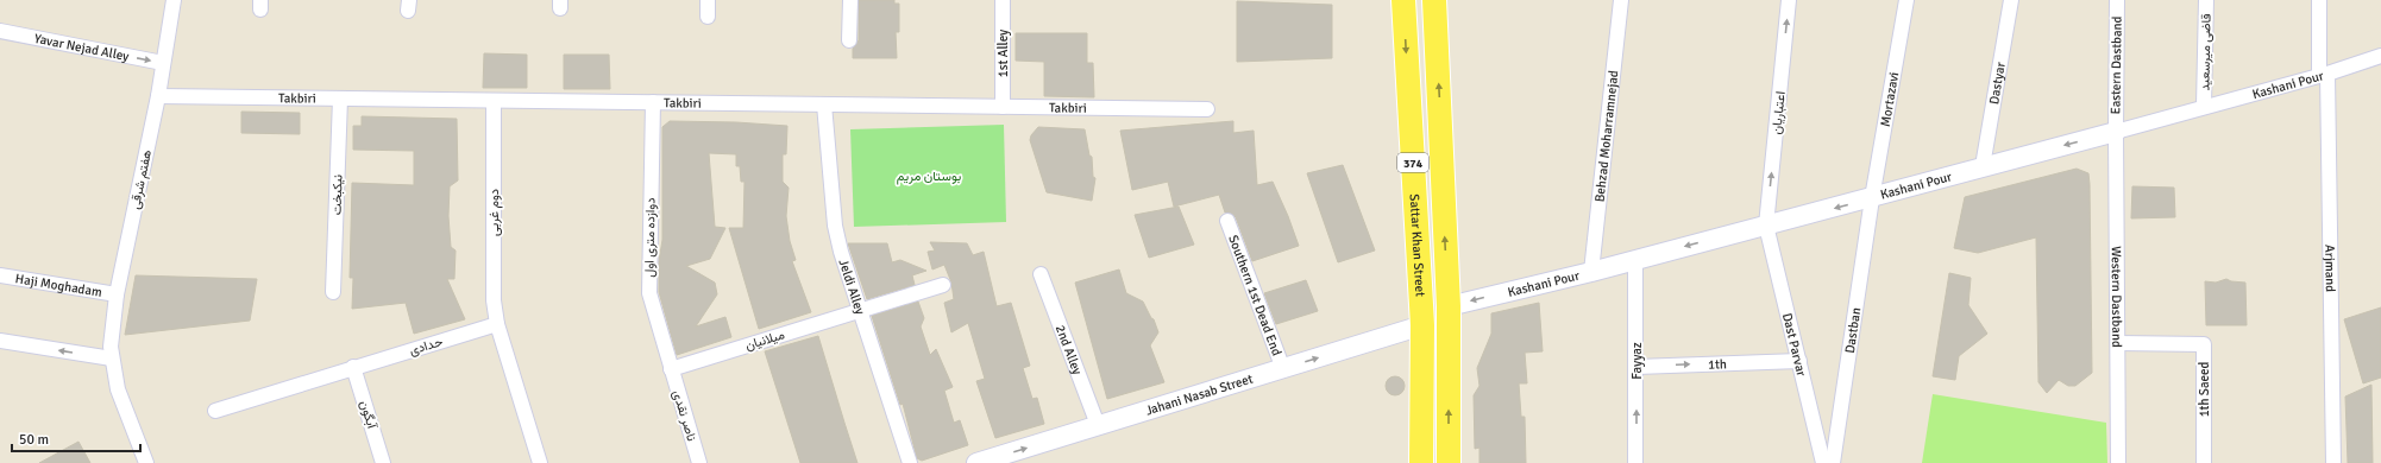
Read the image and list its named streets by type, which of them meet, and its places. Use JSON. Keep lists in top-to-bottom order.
{
  "streets": {
    "main road": ["374", "Sattar Khan Street"],
    "street": [
      "Yavar Nejad Alley",
      "قاضی میرسعید",
      "1st Alley",
      "Eastern Dastband",
      "Dastyar",
      "Kashani Pour",
      "Takbiri",
      "Mortazavi",
      "اعتباریان",
      "Behzad Moharramnejad",
      "هفتم شرقی",
      "نیکبخت",
      "دوم غربی",
      "دوازده متری اول",
      "Arjmand",
      "Haji Moghadam",
      "Jeldi Alley",
      "Southern 1st Dead End",
      "Western Dastband",
      "Dastban",
      "میلانیان",
      "Dast Parvar",
      "حدادی",
      "2nd Alley",
      "Fayyaz",
      "1th",
      "1th Saeed",
      "Jahani Nasab Street",
      "آبگون",
      "ناصر نقدی"
    ]
  },
  "crossings": [
    ["Yavar Nejad Alley", "هفتم شرقی"],
    ["قاضی میرسعید", "Kashani Pour"],
    ["1st Alley", "Takbiri"],
    ["Eastern Dastband", "Kashani Pour"],
    ["Eastern Dastband", "Western Dastband"],
    ["Dastyar", "Kashani Pour"],
    ["Kashani Pour", "Mortazavi"],
    ["Kashani Pour", "اعتباریان"],
    ["Kashani Pour", "Behzad Moharramnejad"],
    ["Kashani Pour", "Sattar Khan Street"],
    ["Kashani Pour", "Arjmand"],
    ["Kashani Pour", "Western Dastband"],
    ["Kashani Pour", "Dastban"],
    ["Kashani Pour", "Dast Parvar"],
    ["Kashani Pour", "Fayyaz"],
    ["Takbiri", "هفتم شرقی"],
    ["Takbiri", "نیکبخت"],
    ["Takbiri", "دوم غربی"],
    ["Takbiri", "دوازده متری اول"],
    ["Takbiri", "Jeldi Alley"],
    ["Mortazavi", "Dastban"],
    ["اعتباریان", "Dast Parvar"],
    ["هفتم شرقی", "Haji Moghadam"],
    ["دوم غربی", "حدادی"],
    ["دوازده متری اول", "میلانیان"],
    ["دوازده متری اول", "ناصر نقدی"],
    ["Sattar Khan Street", "Jahani Nasab Street"],
    ["Jeldi Alley", "میلانیان"],
    ["Southern 1st Dead End", "Jahani Nasab Street"],
    ["Western Dastband", "1th Saeed"],
    ["میلانیان", "ناصر نقدی"],
    ["Dast Parvar", "1th"],
    ["حدادی", "آبگون"],
    ["2nd Alley", "Jahani Nasab Street"],
    ["Fayyaz", "1th"]
  ],
  "one_way": [
    "Yavar Nejad Alley",
    "Kashani Pour",
    "اعتباریان",
    "Fayyaz",
    "1th",
    "Jahani Nasab Street"
  ],
  "parks": ["بوستان مریم"],
  "scale_bar": "50 m"
}
